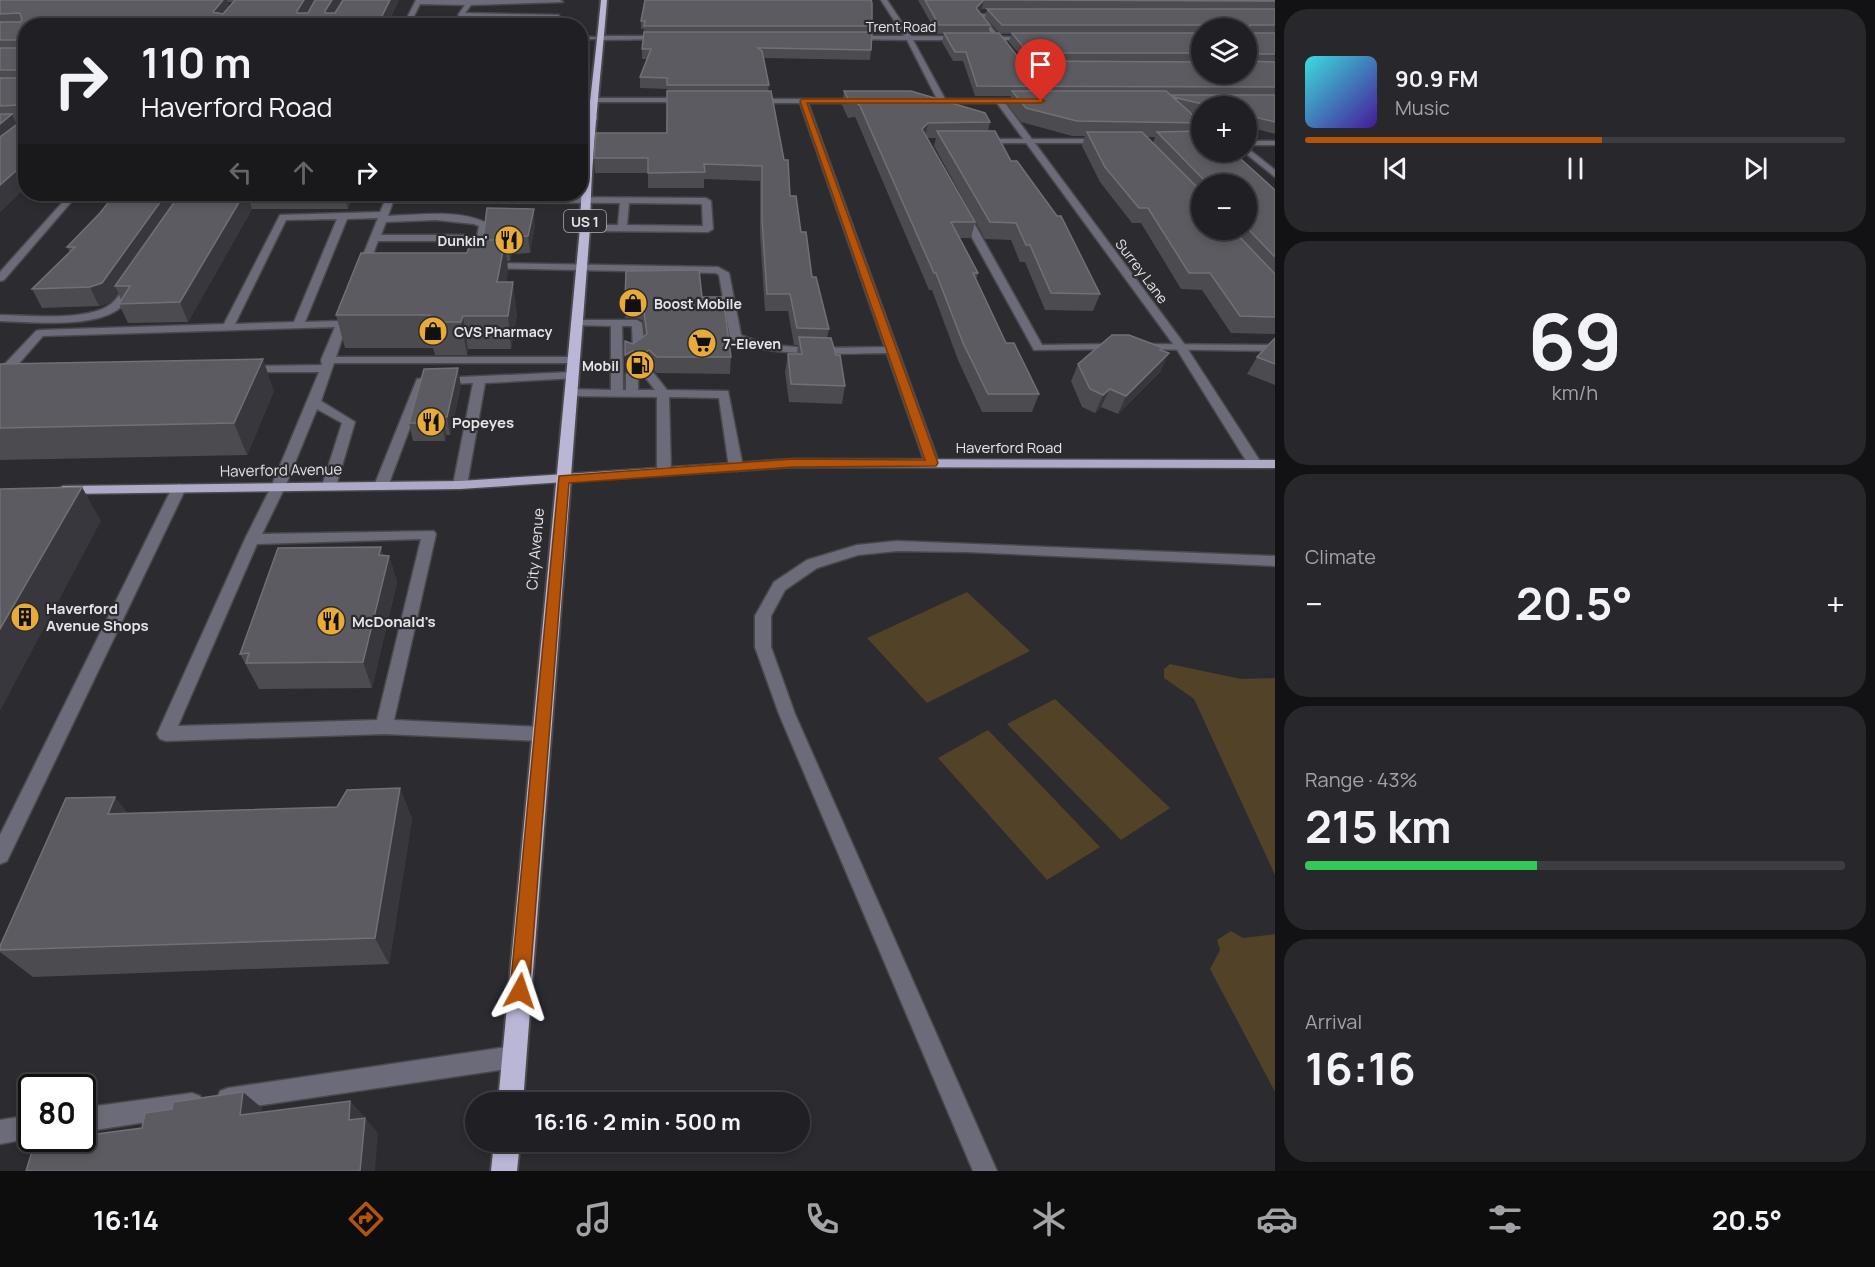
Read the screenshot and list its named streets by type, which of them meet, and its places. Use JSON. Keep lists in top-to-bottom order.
{
  "streets": {
    "highway": ["US 1", "City Avenue"],
    "main road": ["Haverford Road", "Haverford Avenue"],
    "street": ["Trent Road", "Surrey Lane"]
  },
  "crossings": [
    ["Surrey Lane", "Haverford Road"],
    ["Haverford Road", "Haverford Avenue"],
    ["Haverford Road", "City Avenue"],
    ["Haverford Avenue", "City Avenue"]
  ],
  "places": {
    "restaurant": ["Dunkin'", "Popeyes", "McDonald's"],
    "shop": ["Boost Mobile", "CVS Pharmacy"],
    "supermarket": ["7-Eleven"],
    "fuel station": ["Mobil"],
    "building": ["Haverford Avenue Shops"]
  },
  "page": {
    "map_buttons": ["+", "−"],
    "turn": ["110 m", "Haverford Road"],
    "song": ["90.9 FM", "Music"],
    "tile": [
      ["69", "km/h"],
      "Climate",
      ["Range · 43%", "215 km"],
      ["Arrival", "16:16"]
    ],
    "heat": ["−", "20.5°", "+"],
    "limit": "80",
    "trip": "16:16 · 2 min · 500 m",
    "tabs": ["16:14", "20.5°"]
  }
}
